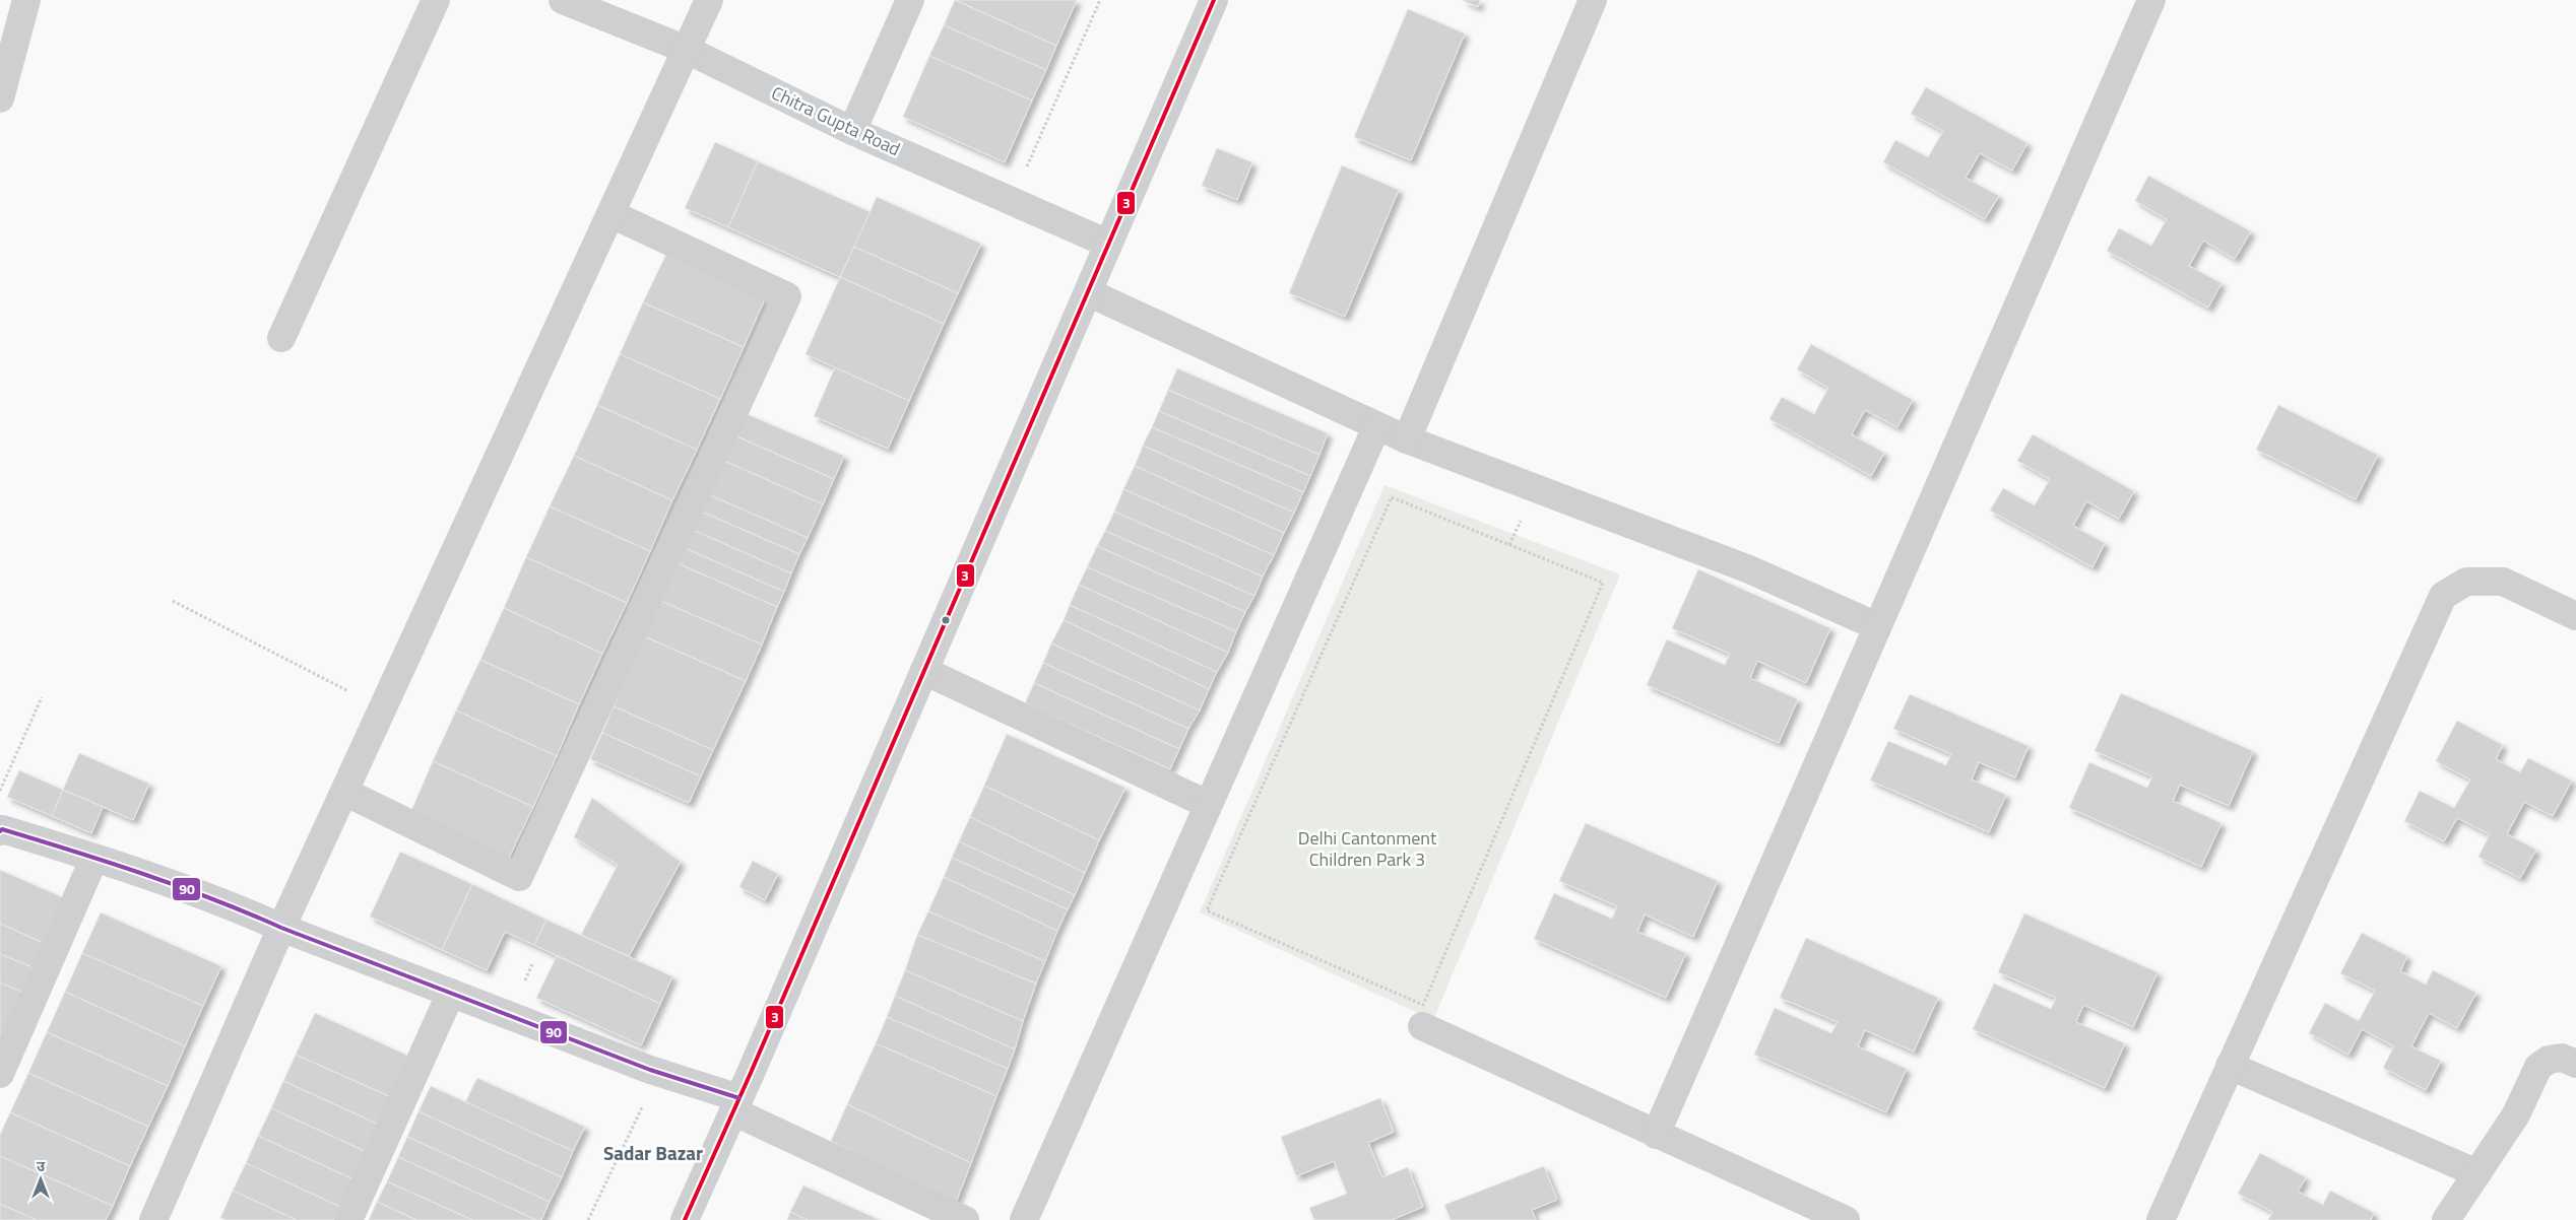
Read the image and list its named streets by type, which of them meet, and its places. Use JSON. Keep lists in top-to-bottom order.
{
  "streets": {
    "street": ["Chitra Gupta Road"]
  },
  "districts": ["Sadar Bazar"],
  "parks": ["Delhi Cantonment Children Park 3"],
  "lines": ["transit line 3", "transit line 90"],
  "north": "top"
}
